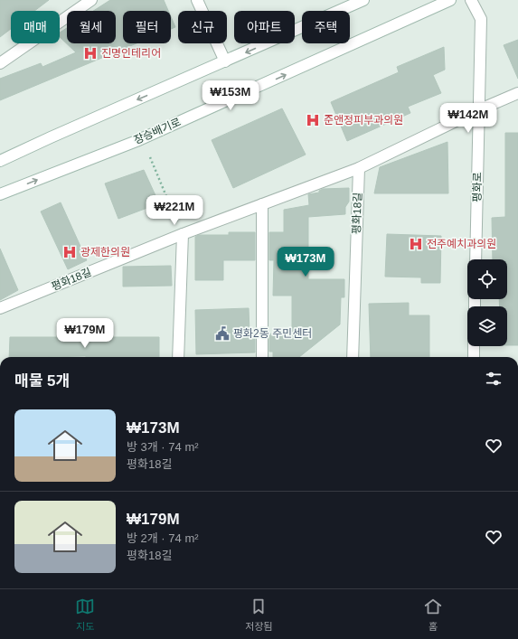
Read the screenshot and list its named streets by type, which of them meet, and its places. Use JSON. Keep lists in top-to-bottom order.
{
  "streets": {
    "street": ["장승배기로", "평화로", "평화18길"]
  },
  "places": {
    "hospital": [
      "진명인테리어",
      "준앤정피부과의원",
      "전주예치과의원",
      "광제한의원"
    ],
    "public building": ["평화2동 주민센터"]
  },
  "page": {
    "chip": [
      "매매",
      "월세",
      "필터",
      "신규",
      "아파트",
      "주택"
    ],
    "price": [
      "₩153M",
      "₩142M",
      "₩221M",
      "₩173M",
      "₩179M"
    ],
    "heading": "매물 5개",
    "list": [
      {
        "name": "₩173M",
        "note": "방 3개 · 74 m² · 평화18길"
      },
      {
        "name": "₩179M",
        "note": "방 2개 · 74 m² · 평화18길"
      }
    ],
    "tabs": ["지도", "저장됨", "홈"]
  }
}
